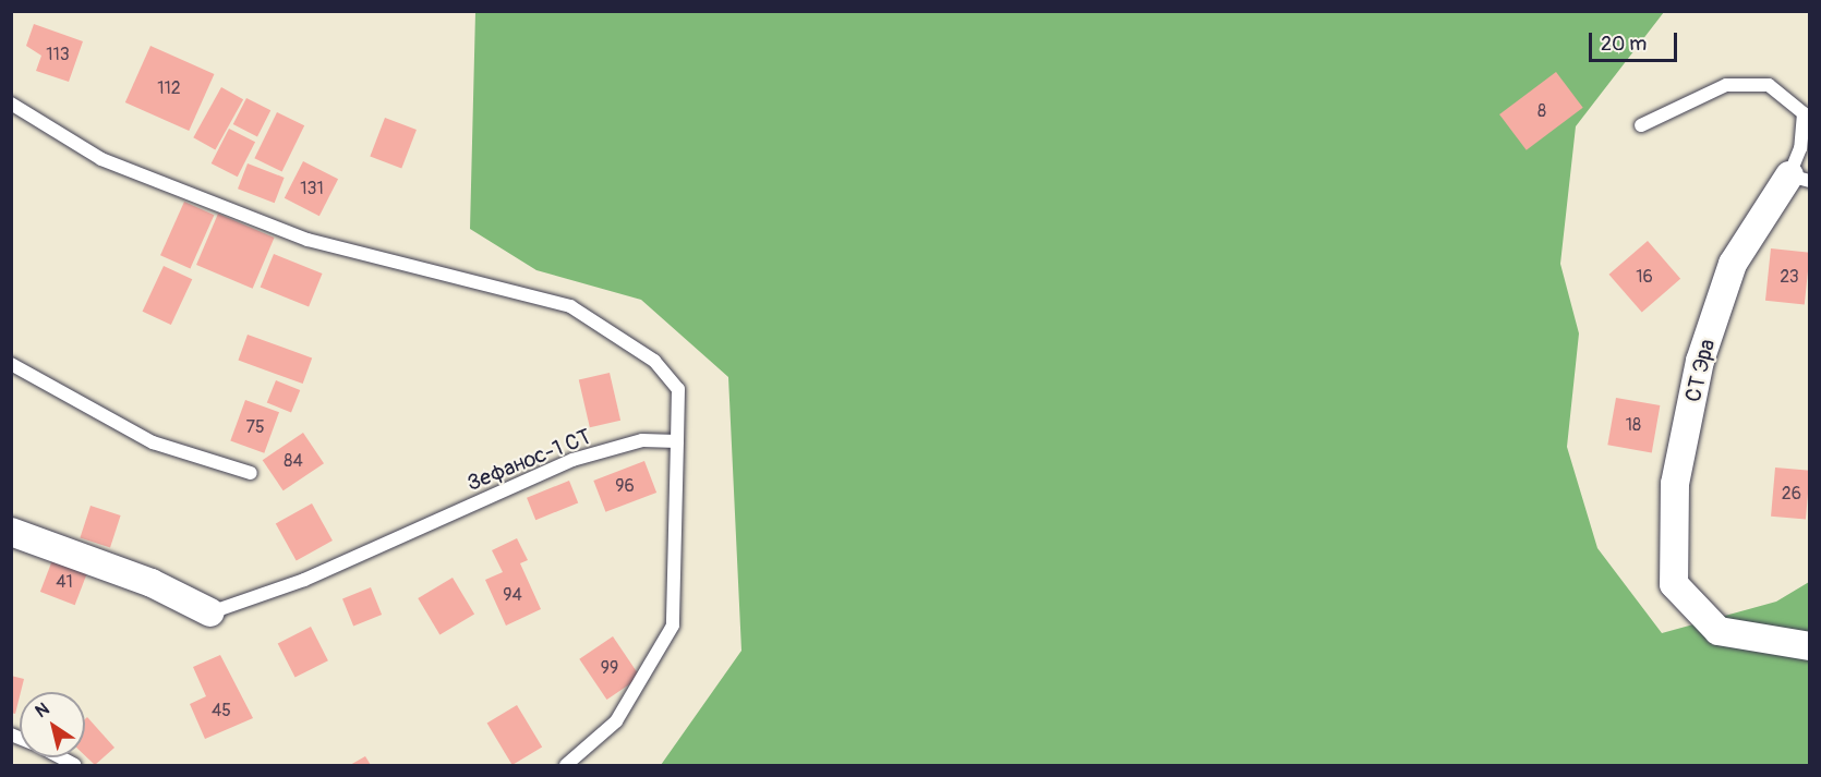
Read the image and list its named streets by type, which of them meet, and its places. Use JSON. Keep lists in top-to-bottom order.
{
  "streets": {
    "street": ["СТ Эра"],
    "lane": ["Зефанос-1 СТ"]
  },
  "house_numbers": [
    "113",
    "112",
    "8",
    "131",
    "16",
    "23",
    "18",
    "75",
    "84",
    "96",
    "26",
    "41",
    "94",
    "99",
    "45"
  ],
  "scale_bar": "20 m",
  "north": "top left"
}
